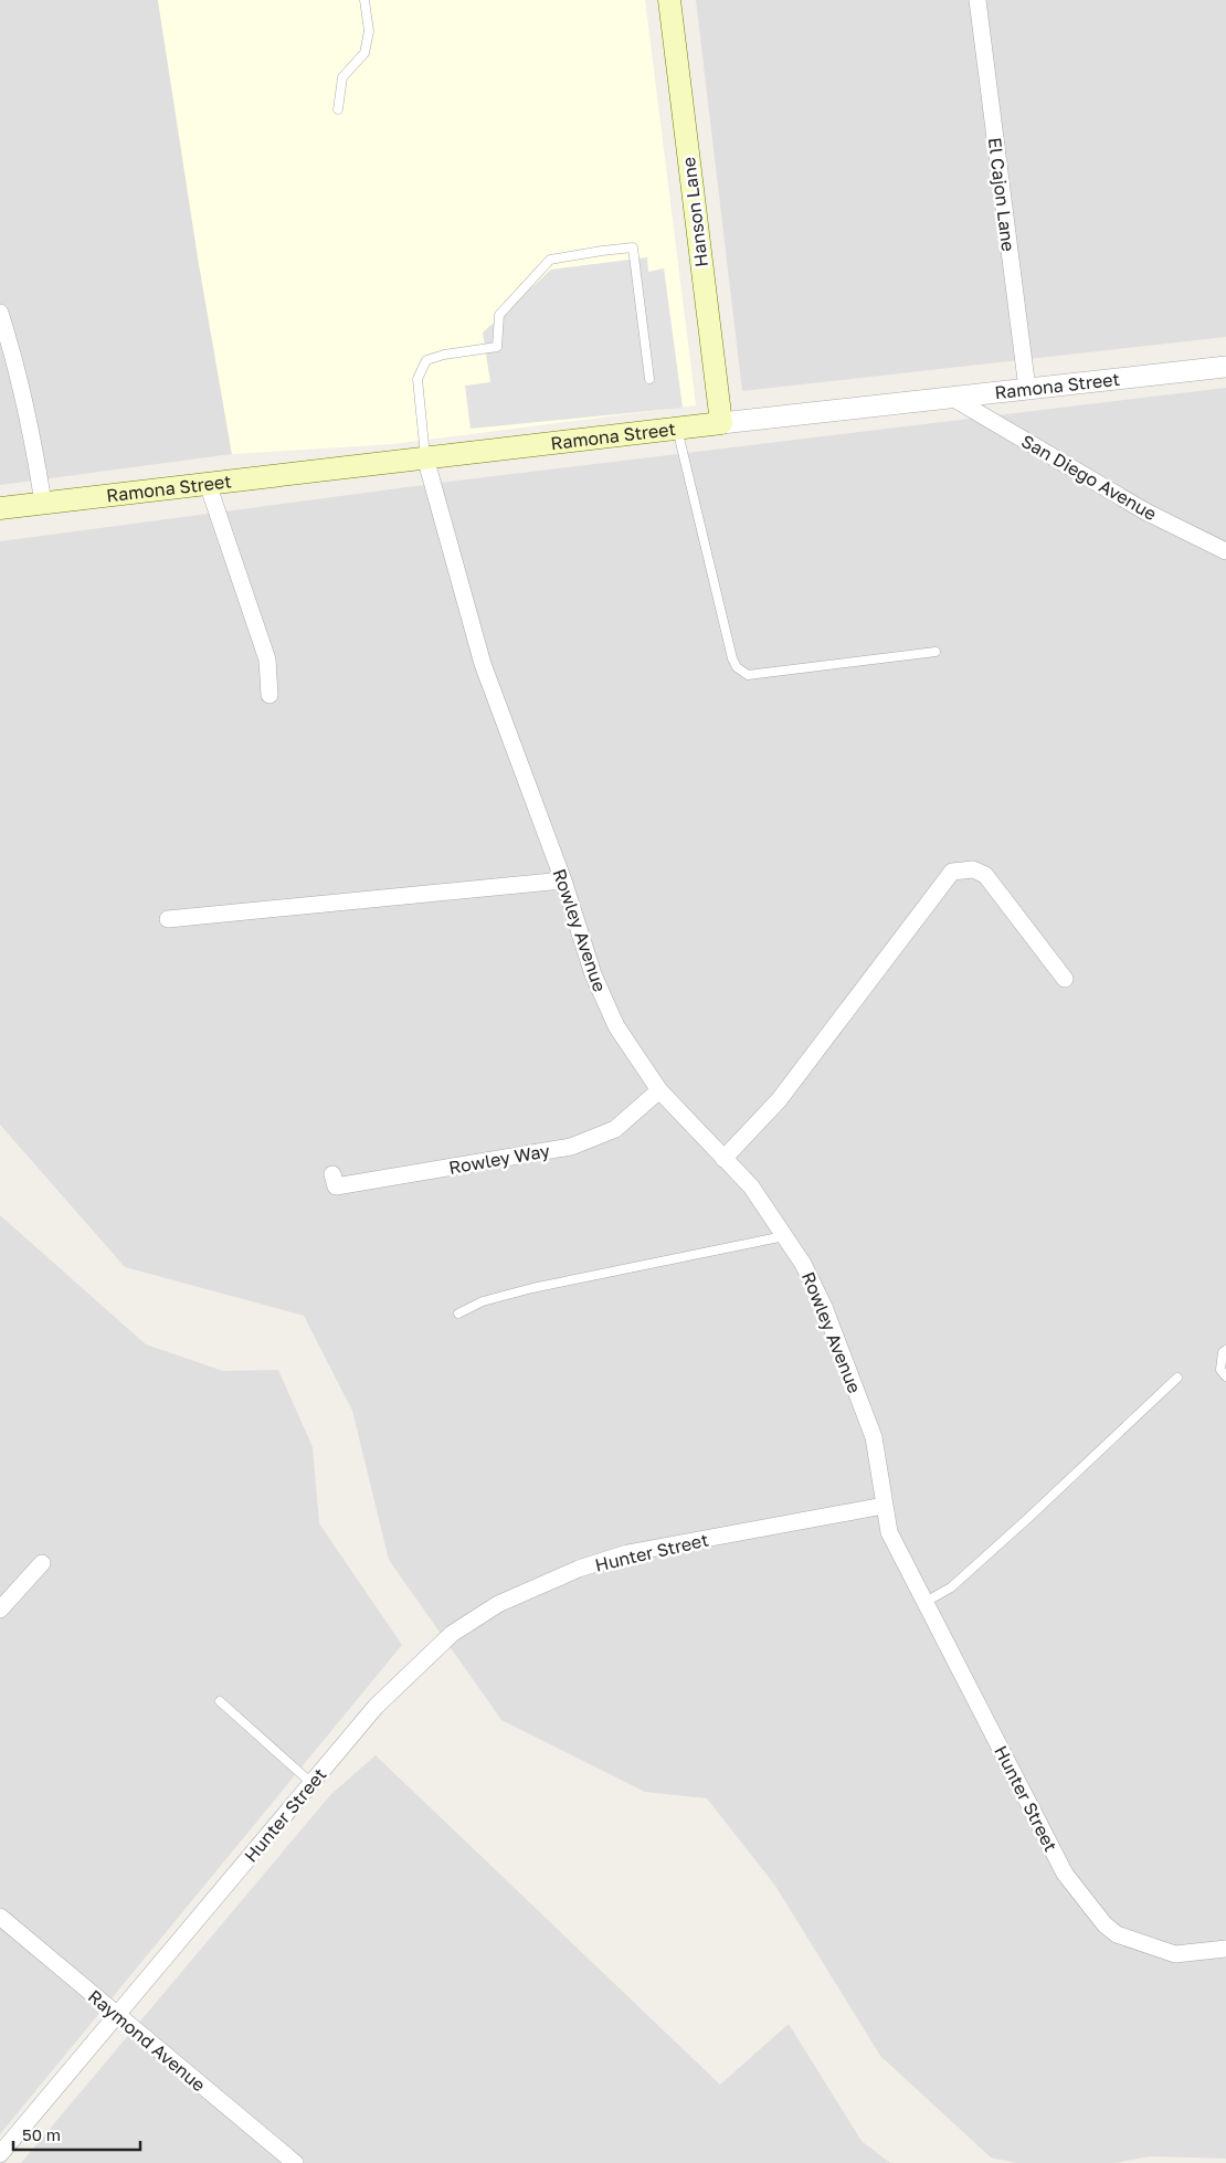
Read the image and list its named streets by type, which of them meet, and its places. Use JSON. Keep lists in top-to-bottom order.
{
  "streets": {
    "main road": ["Hanson Lane", "Ramona Street"],
    "street": [
      "El Cajon Lane",
      "San Diego Avenue",
      "Rowley Avenue",
      "Rowley Way",
      "Hunter Street",
      "Raymond Avenue"
    ]
  },
  "crossings": [
    ["El Cajon Lane", "Ramona Street"],
    ["Hanson Lane", "Ramona Street"],
    ["Ramona Street", "San Diego Avenue"],
    ["Ramona Street", "Rowley Avenue"],
    ["Rowley Avenue", "Rowley Way"],
    ["Rowley Avenue", "Hunter Street"],
    ["Hunter Street", "Raymond Avenue"]
  ],
  "scale_bar": "50 m"
}
